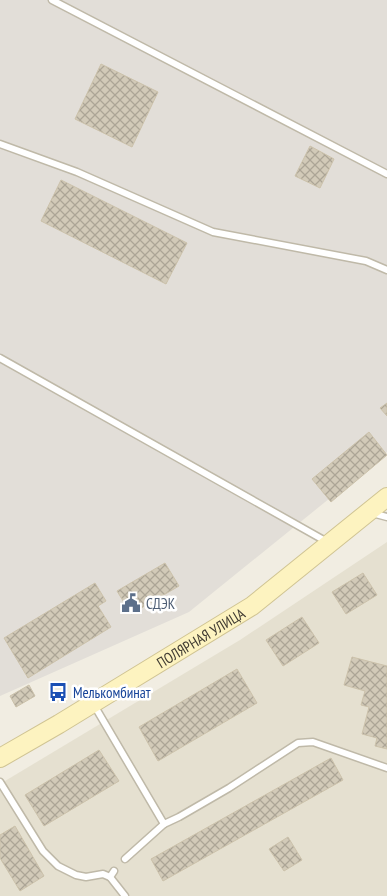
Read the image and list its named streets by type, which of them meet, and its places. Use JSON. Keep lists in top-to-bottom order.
{
  "streets": {
    "main road": ["ПОЛЯРНАЯ УЛИЦА"]
  },
  "places": {
    "public building": ["СДЭК"],
    "bus stop": ["Мелькомбинат"]
  }
}
